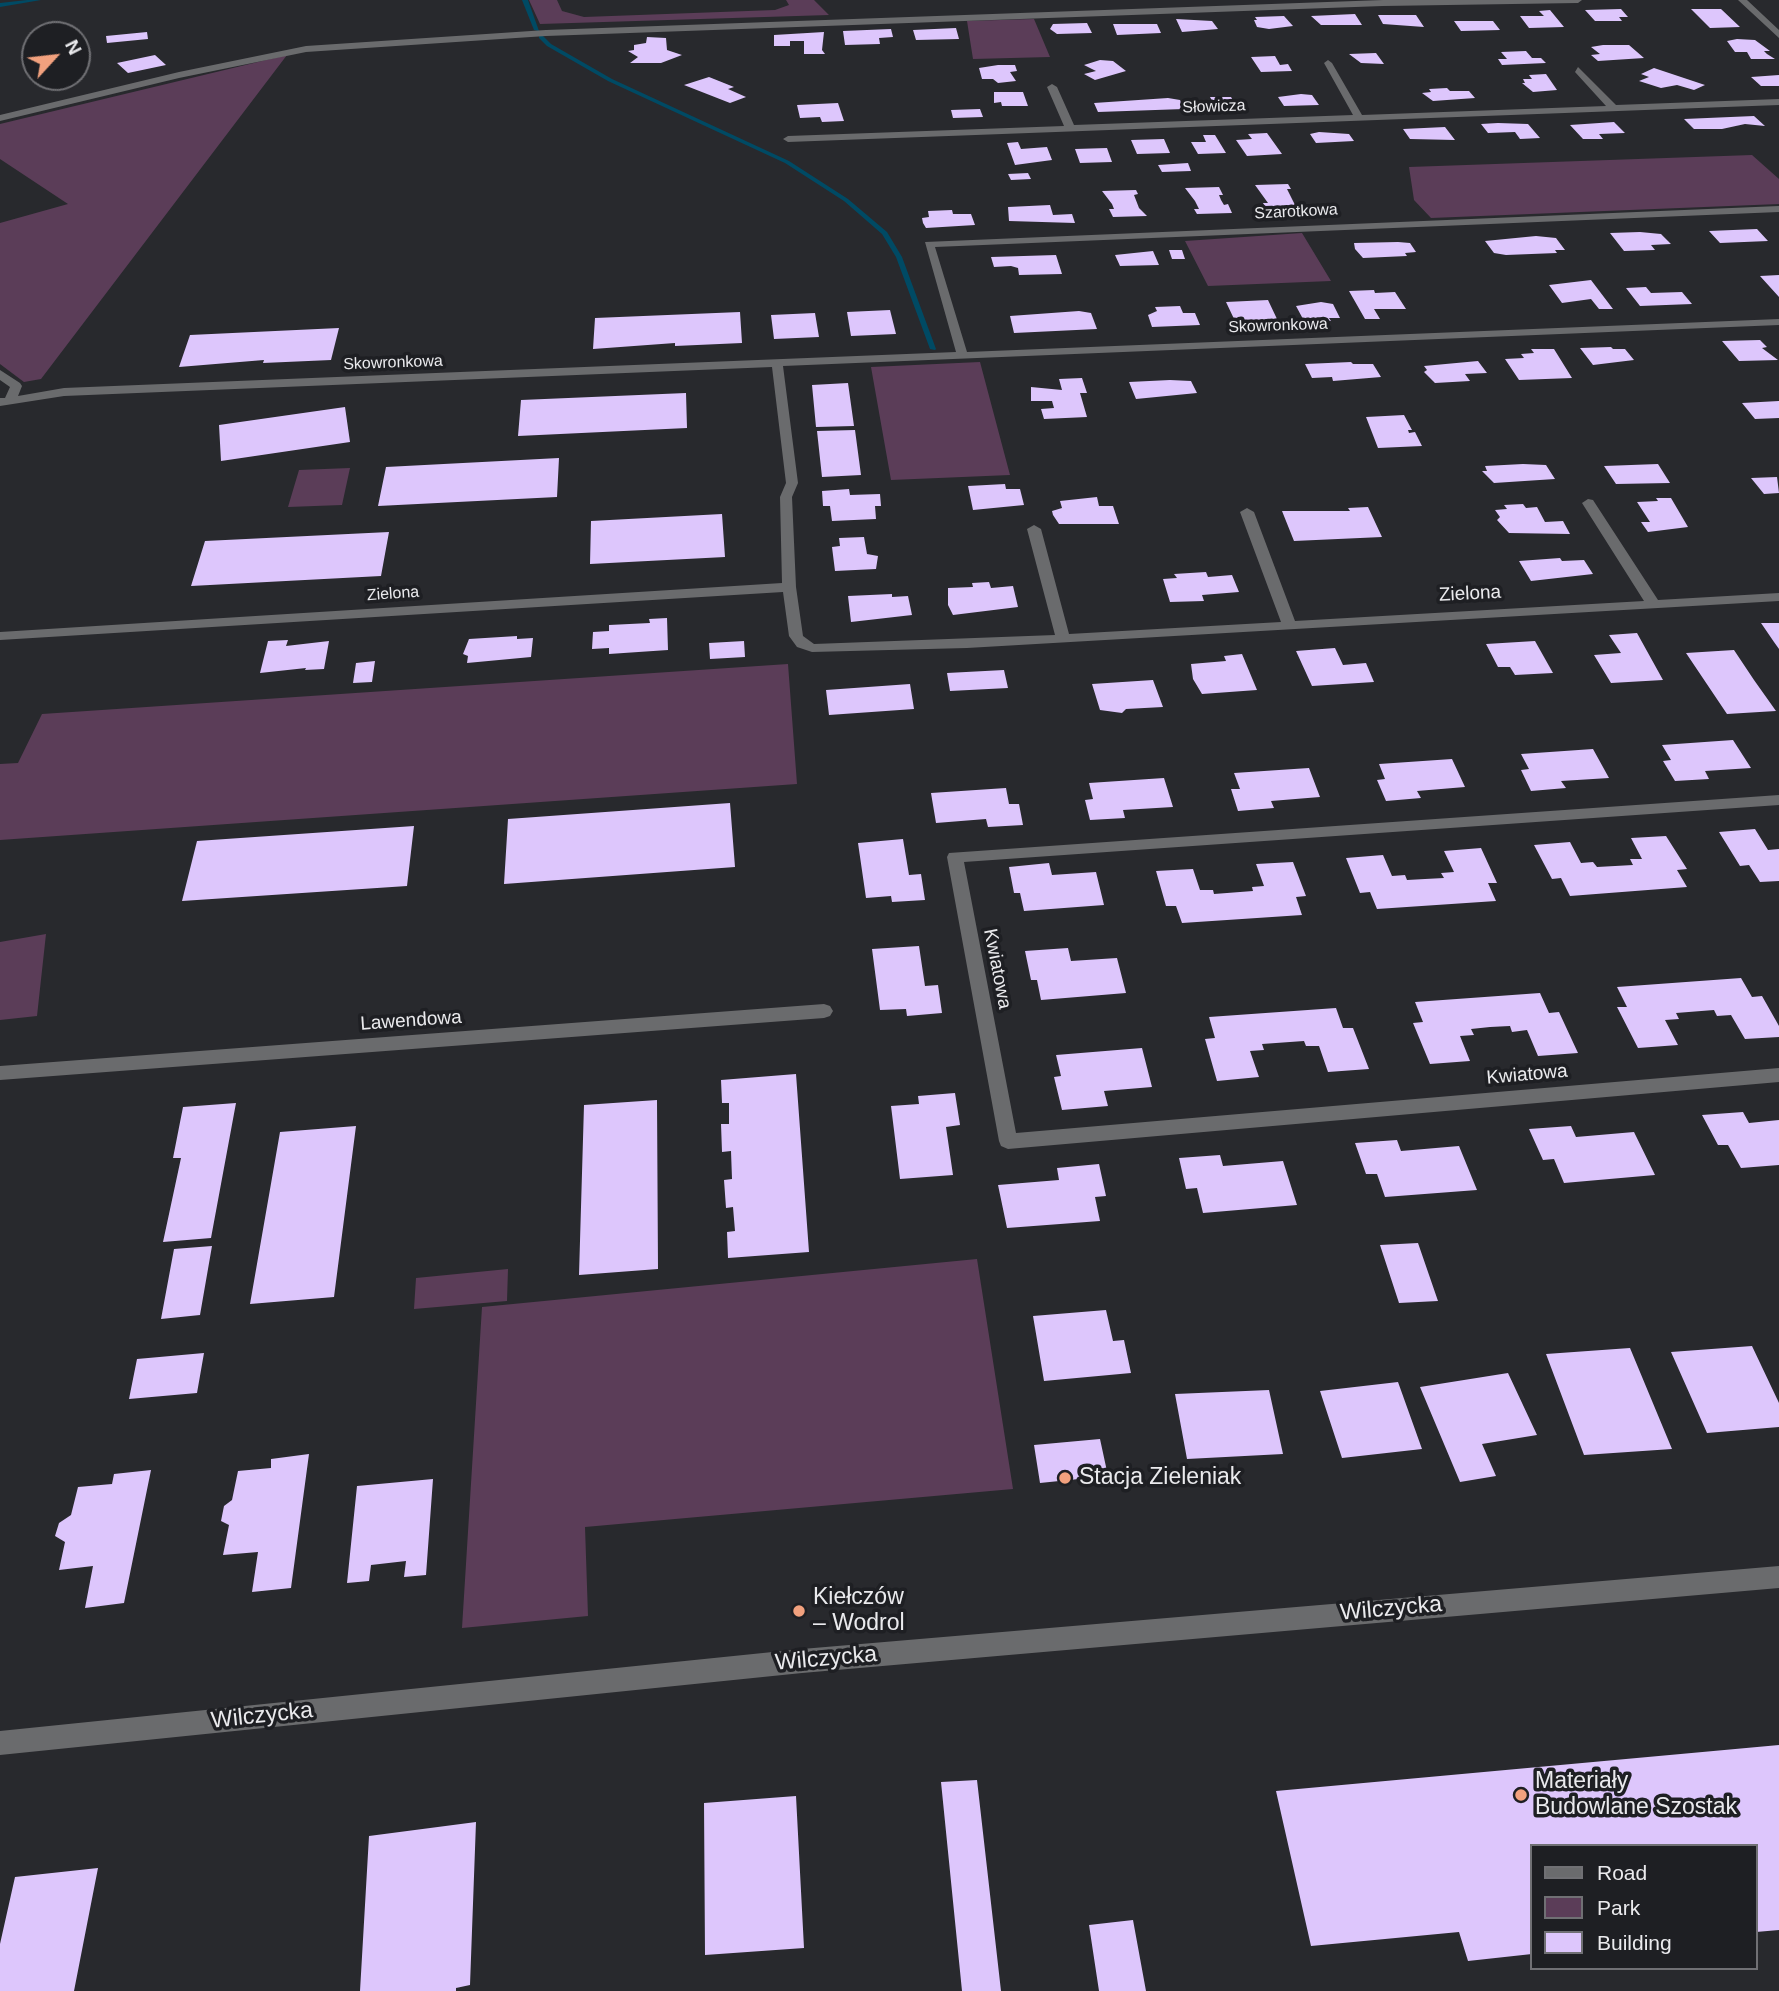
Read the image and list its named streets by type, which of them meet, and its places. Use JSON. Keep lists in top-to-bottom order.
{
  "streets": {
    "street": [
      "Słowicza",
      "Szarotkowa",
      "Skowronkowa",
      "Zielona",
      "Kwiatowa",
      "Lawendowa",
      "Wilczycka"
    ]
  },
  "crossings": [
    ["Szarotkowa", "Skowronkowa"],
    ["Skowronkowa", "Zielona"]
  ],
  "places": ["Stacja Zieleniak", "Kiełczów – Wodrol", "Materiały Budowlane Szostak"],
  "legend": ["Road", "Park", "Building"],
  "north": "top right"
}
